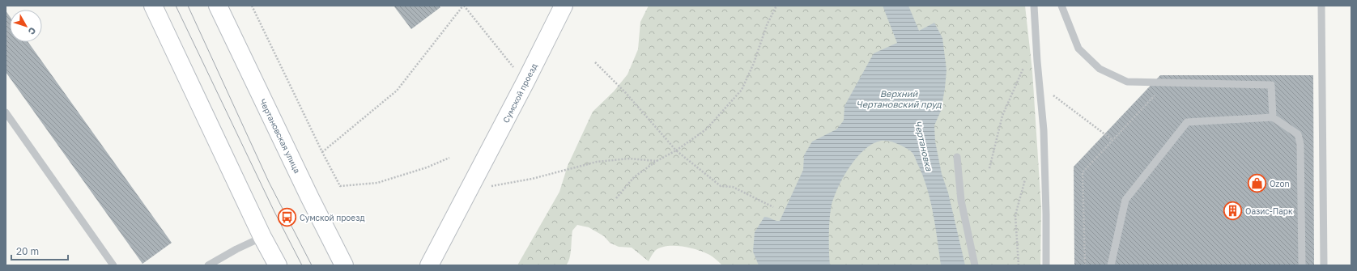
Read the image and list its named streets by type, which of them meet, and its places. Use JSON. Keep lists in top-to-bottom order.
{
  "streets": {
    "main road": ["Сумской проезд", "Чертановская улица"]
  },
  "water": ["Верхний Чертановский пруд", "Чертановка"],
  "places": {
    "shop": ["Ozon"],
    "building": ["Оазис-Парк"],
    "bus stop": ["Сумской проезд"]
  },
  "scale_bar": "20 m",
  "north": "bottom right"
}
